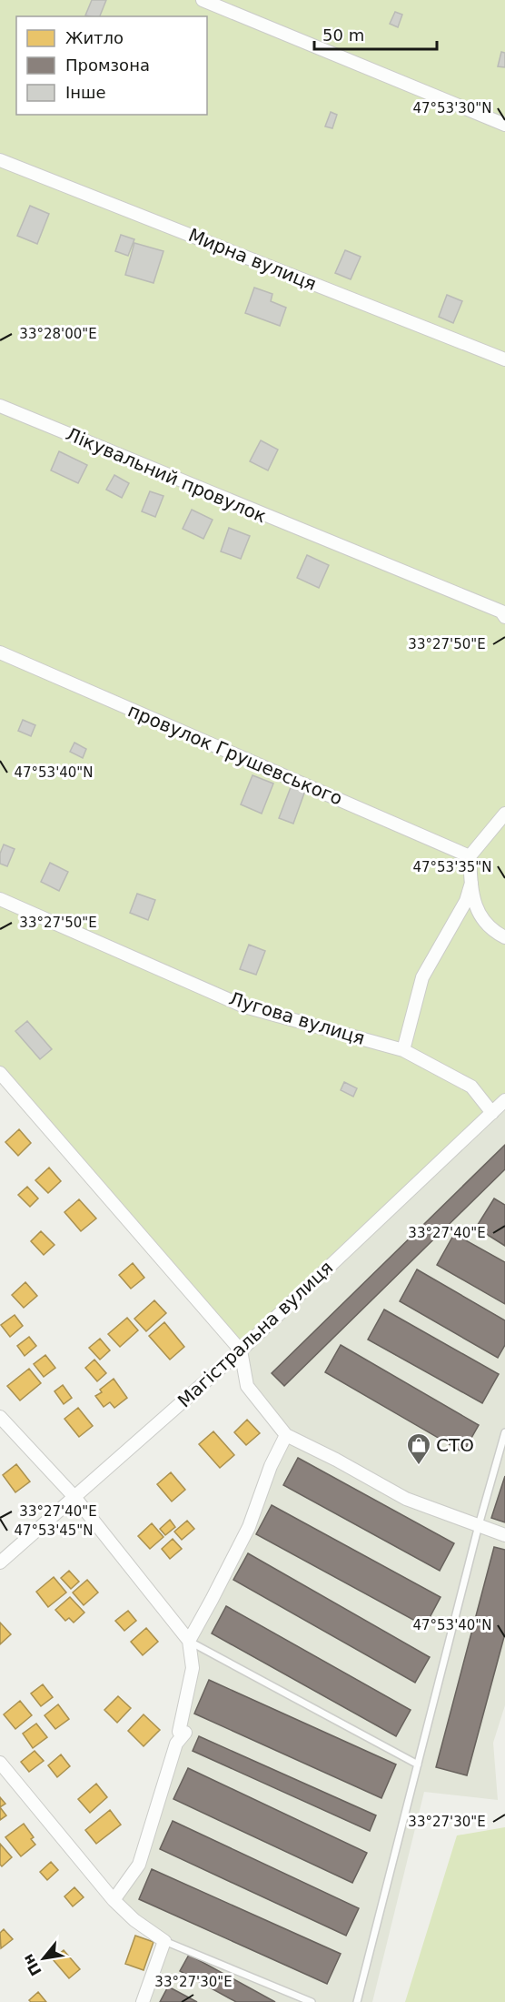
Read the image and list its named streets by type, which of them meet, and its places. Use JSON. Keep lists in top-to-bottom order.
{
  "streets": {
    "street": [
      "Мирна вулиця",
      "Лікувальний провулок",
      "провулок Грушевського",
      "Лугова вулиця",
      "Магістральна вулиця"
    ]
  },
  "crossings": [
    ["Лугова вулиця", "Магістральна вулиця"]
  ],
  "places": {
    "shop": ["СТО"]
  },
  "legend": ["Житло", "Промзона", "Інше"],
  "scale_bar": "50 m",
  "north": "bottom left",
  "coordinates": [
    "47°53'30\"N",
    "33°28'00\"E",
    "33°27'50\"E",
    "47°53'40\"N",
    "47°53'35\"N",
    "33°27'40\"E",
    "47°53'45\"N",
    "33°27'30\"E"
  ]
}
